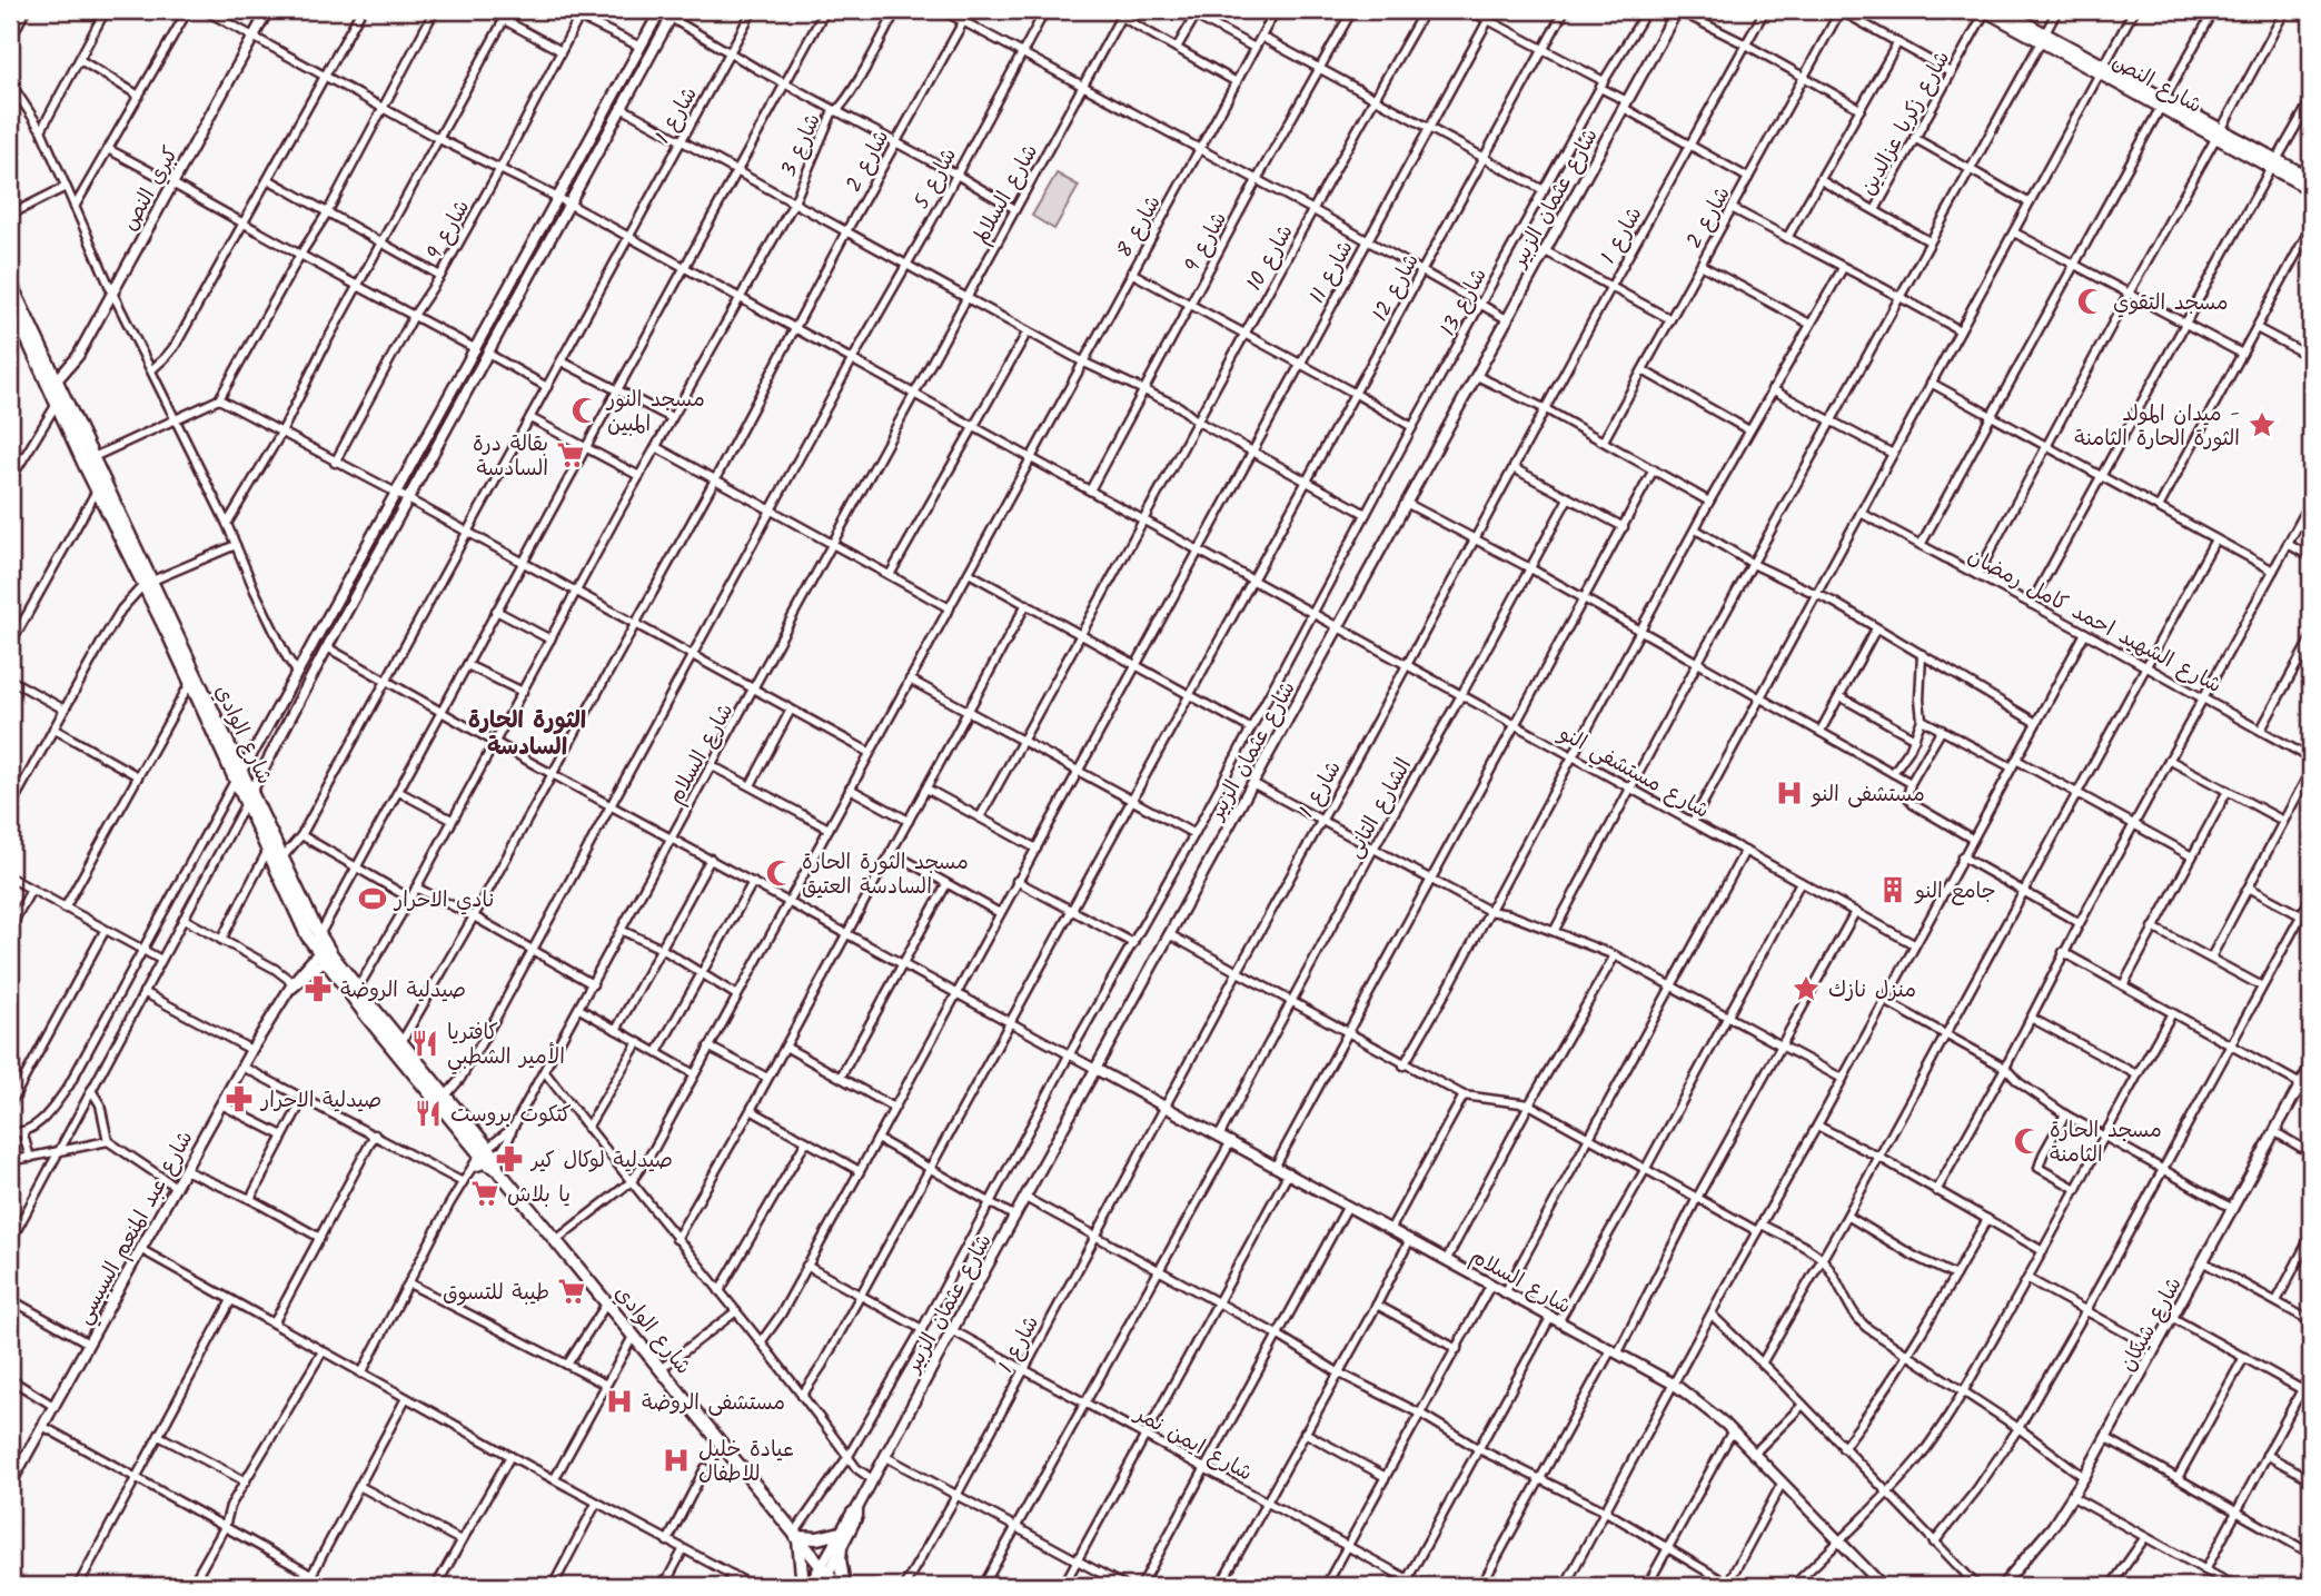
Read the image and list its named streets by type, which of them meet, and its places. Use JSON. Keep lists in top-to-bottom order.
{
  "streets": {
    "main road": ["شارع النص", "شارع الوادي"],
    "street": [
      "شارع 1",
      "شارع زكريا عزالدين",
      "شارع 3",
      "شارع 2",
      "شارع 5",
      "كبري النص",
      "شارع السلالم",
      "شارع عثمان الزبير",
      "شارع 8",
      "شارع 9",
      "شارع 10",
      "شارع 11",
      "شارع 12",
      "شارع 13",
      "شارع الشهيد احمد كامل رمضان",
      "شارع السلام",
      "شارع مستشفي النو",
      "الشارع التانى",
      "شارع عبد المنعم السيسي",
      "شارع شيكان",
      "شارع ايمن نمر"
    ]
  },
  "crossings": [
    ["شارع النص", "شارع زكريا عزالدين"],
    ["شارع 1", "شارع الوادي"],
    ["شارع 1", "شارع السلام"],
    ["شارع 1", "شارع مستشفي النو"],
    ["شارع 1", "شارع ايمن نمر"],
    ["شارع 3", "شارع الوادي"],
    ["شارع 3", "شارع مستشفي النو"],
    ["شارع 2", "شارع الوادي"],
    ["شارع 2", "شارع مستشفي النو"],
    ["شارع 5", "شارع الوادي"],
    ["شارع 5", "شارع مستشفي النو"],
    ["كبري النص", "شارع الوادي"],
    ["كبري النص", "شارع مستشفي النو"],
    ["شارع السلالم", "شارع السلام"],
    ["شارع السلالم", "شارع مستشفي النو"],
    ["شارع عثمان الزبير", "شارع الوادي"],
    ["شارع عثمان الزبير", "شارع السلام"],
    ["شارع عثمان الزبير", "شارع مستشفي النو"],
    ["شارع عثمان الزبير", "شارع ايمن نمر"],
    ["شارع 8", "شارع الوادي"],
    ["شارع 8", "شارع مستشفي النو"],
    ["شارع 9", "شارع مستشفي النو"],
    ["شارع 10", "شارع مستشفي النو"],
    ["شارع 11", "شارع مستشفي النو"],
    ["شارع 12", "شارع مستشفي النو"],
    ["شارع 13", "شارع الوادي"],
    ["شارع 13", "شارع مستشفي النو"],
    ["شارع الوادي", "شارع السلام"],
    ["شارع الوادي", "شارع عبد المنعم السيسي"],
    ["شارع السلام", "شارع مستشفي النو"],
    ["شارع السلام", "الشارع التانى"],
    ["شارع مستشفي النو", "الشارع التانى"]
  ],
  "districts": ["الثورة الحارة السادسة"],
  "places": {
    "mosque": [
      "مسجد التقوي",
      "مسجد النور المبين",
      "مسجد الثورة الحارة السادسة العتيق",
      "مسجد الحارة الثامنة"
    ],
    "place": ["ميدان المولد - الثورة الحارة الثامنة", "منزل نازك"],
    "supermarket": ["بقالة درة السادسة", "يا بلاش", "طيبة للتسوق"],
    "hospital": ["مستشفى النو", "مستشفى الروضة", "عيادة خليل للاطفال"],
    "building": ["جامع النو"],
    "sports": ["نادي الاحرار"],
    "pharmacy": ["صيدلية الروضة", "صيدلية الاحرار", "صيدلية لوكال كير"],
    "restaurant": ["كافتريا الأمير الشطبي", "كتكوت بروست"]
  }
}
